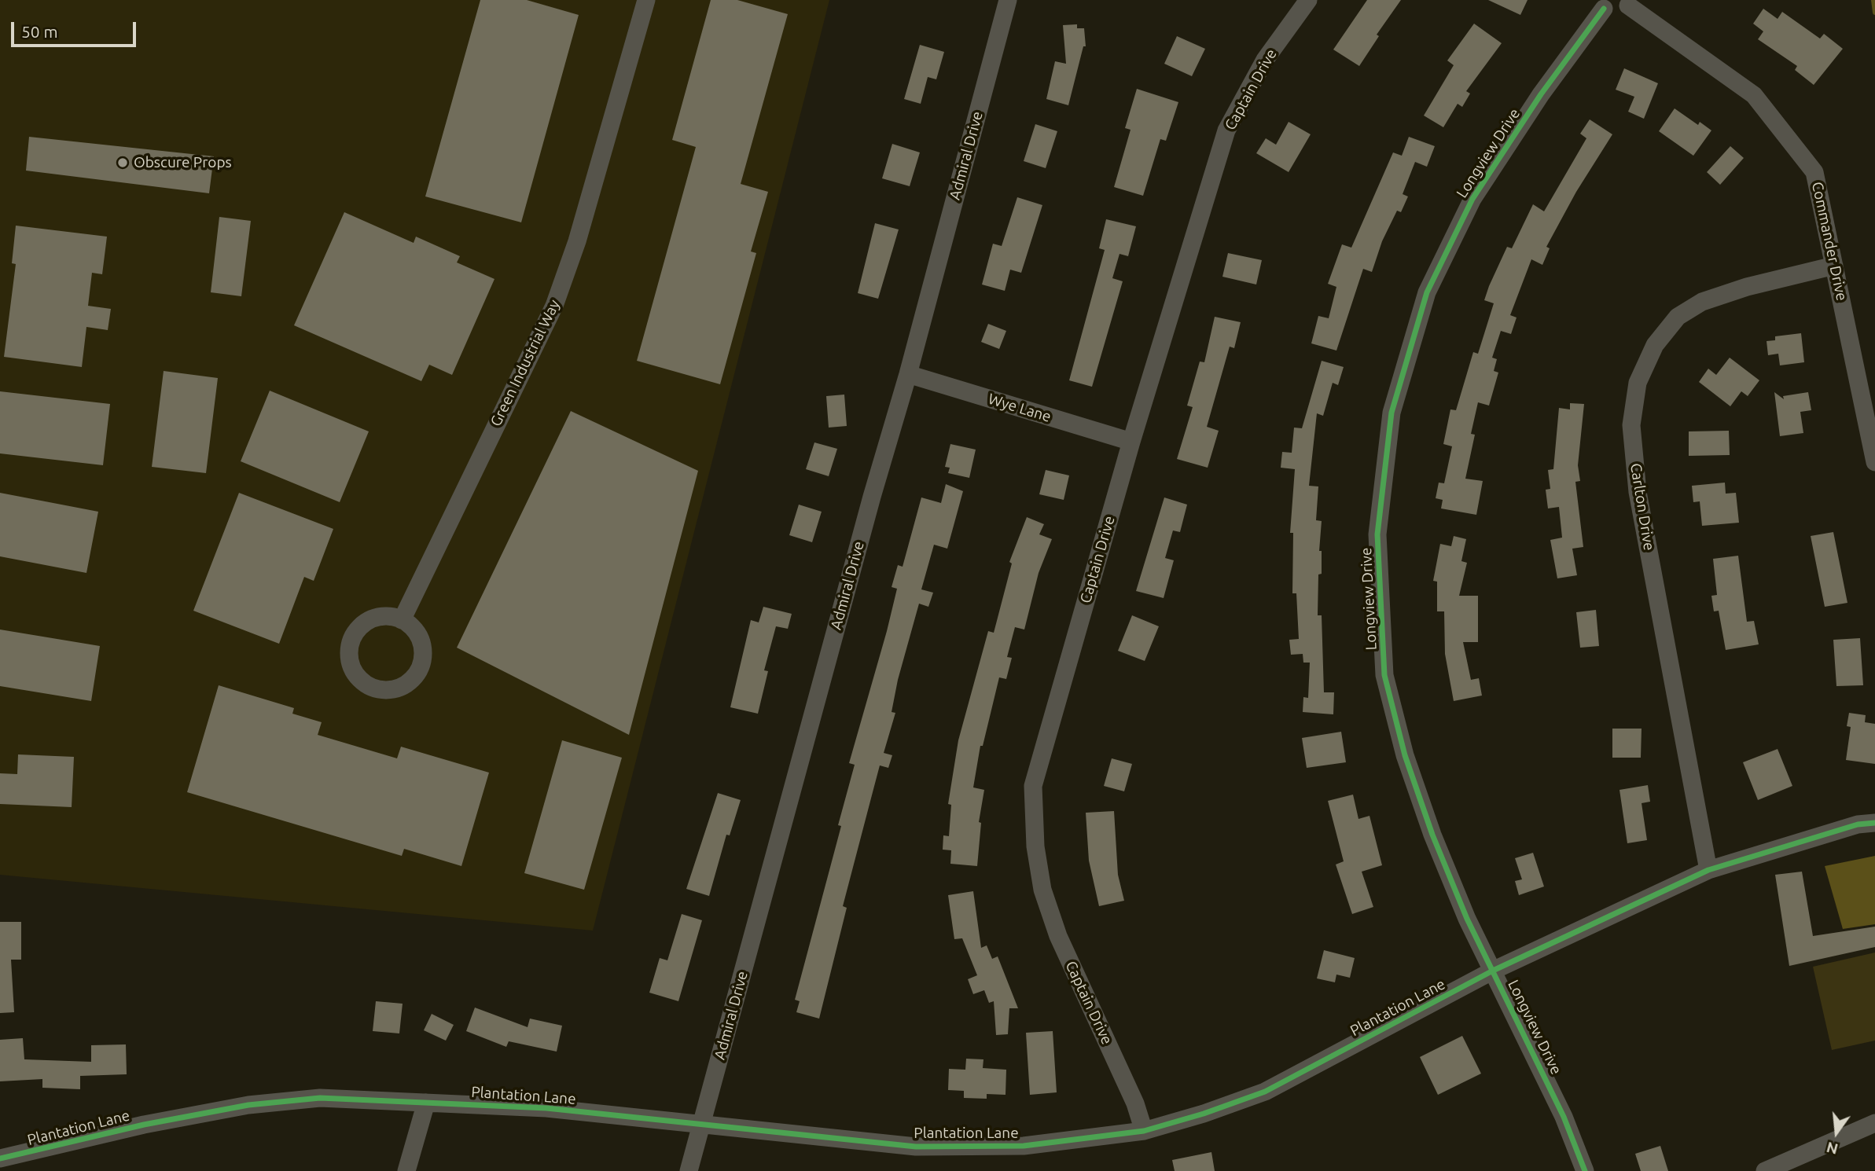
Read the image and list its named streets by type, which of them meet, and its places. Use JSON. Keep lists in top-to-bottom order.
{
  "streets": {
    "street": [
      "Captain Drive",
      "Longview Drive",
      "Admiral Drive",
      "Commander Drive",
      "Green Industrial Way",
      "Wye Lane",
      "Carlton Drive",
      "Plantation Lane"
    ]
  },
  "crossings": [
    ["Captain Drive", "Wye Lane"],
    ["Captain Drive", "Plantation Lane"],
    ["Longview Drive", "Plantation Lane"],
    ["Admiral Drive", "Wye Lane"],
    ["Admiral Drive", "Plantation Lane"],
    ["Commander Drive", "Carlton Drive"],
    ["Carlton Drive", "Plantation Lane"]
  ],
  "places": ["Obscure Props"],
  "scale_bar": "50 m",
  "north": "bottom"
}
